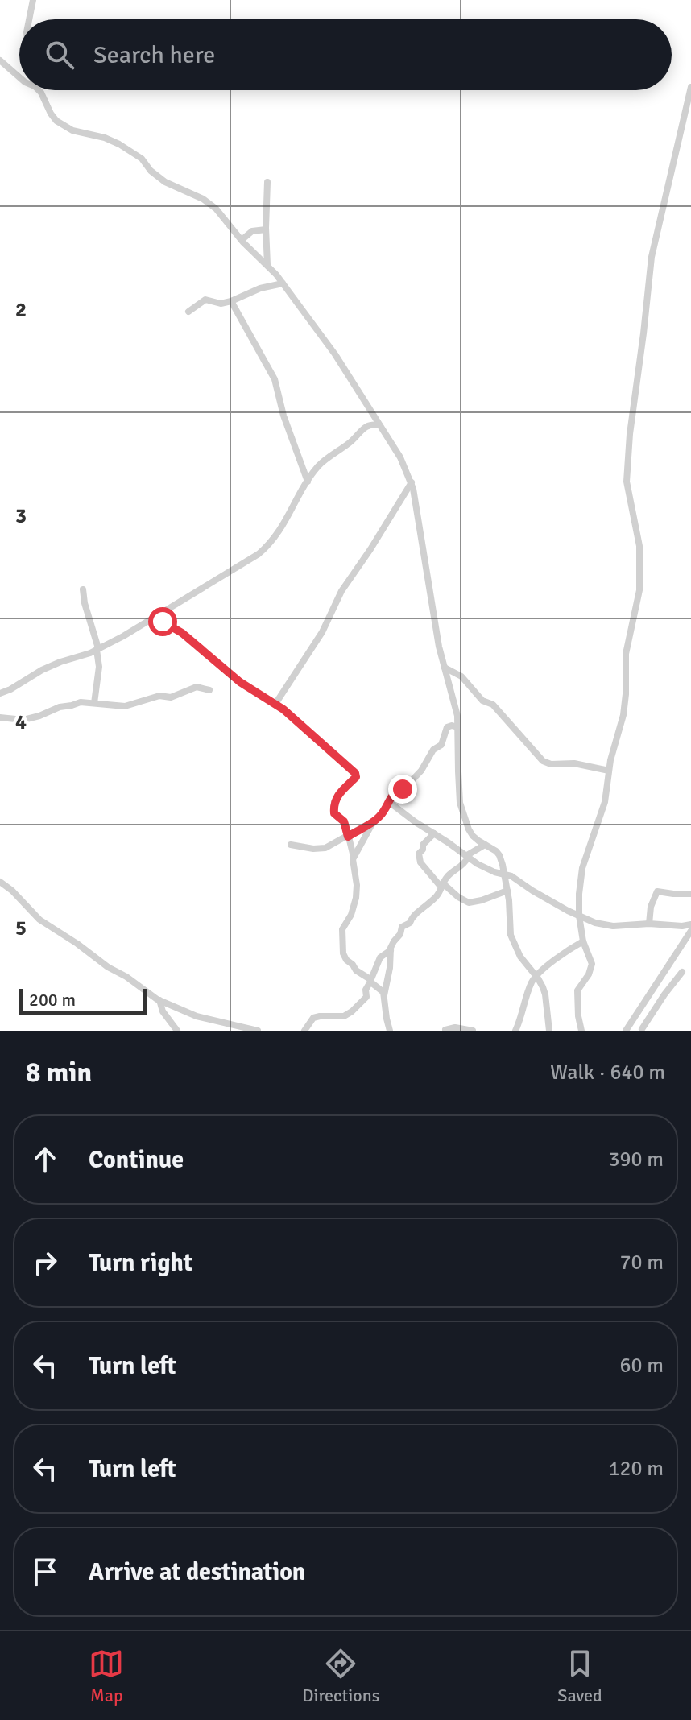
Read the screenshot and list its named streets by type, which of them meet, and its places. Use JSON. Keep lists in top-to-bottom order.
{
  "scale_bar": "200 m",
  "page": {
    "search": "Search here",
    "scale": "200 m",
    "heading": ["8 min", "Walk · 640 m"],
    "list": [
      ["Continue", "390 m"],
      ["Turn right", "70 m"],
      ["Turn left", "60 m"],
      ["Turn left", "120 m"],
      "Arrive at destination"
    ],
    "nav": ["Map", "Directions", "Saved"]
  },
  "grid": {
    "rows": [
      "2",
      "3",
      "4",
      "5"
    ]
  }
}
